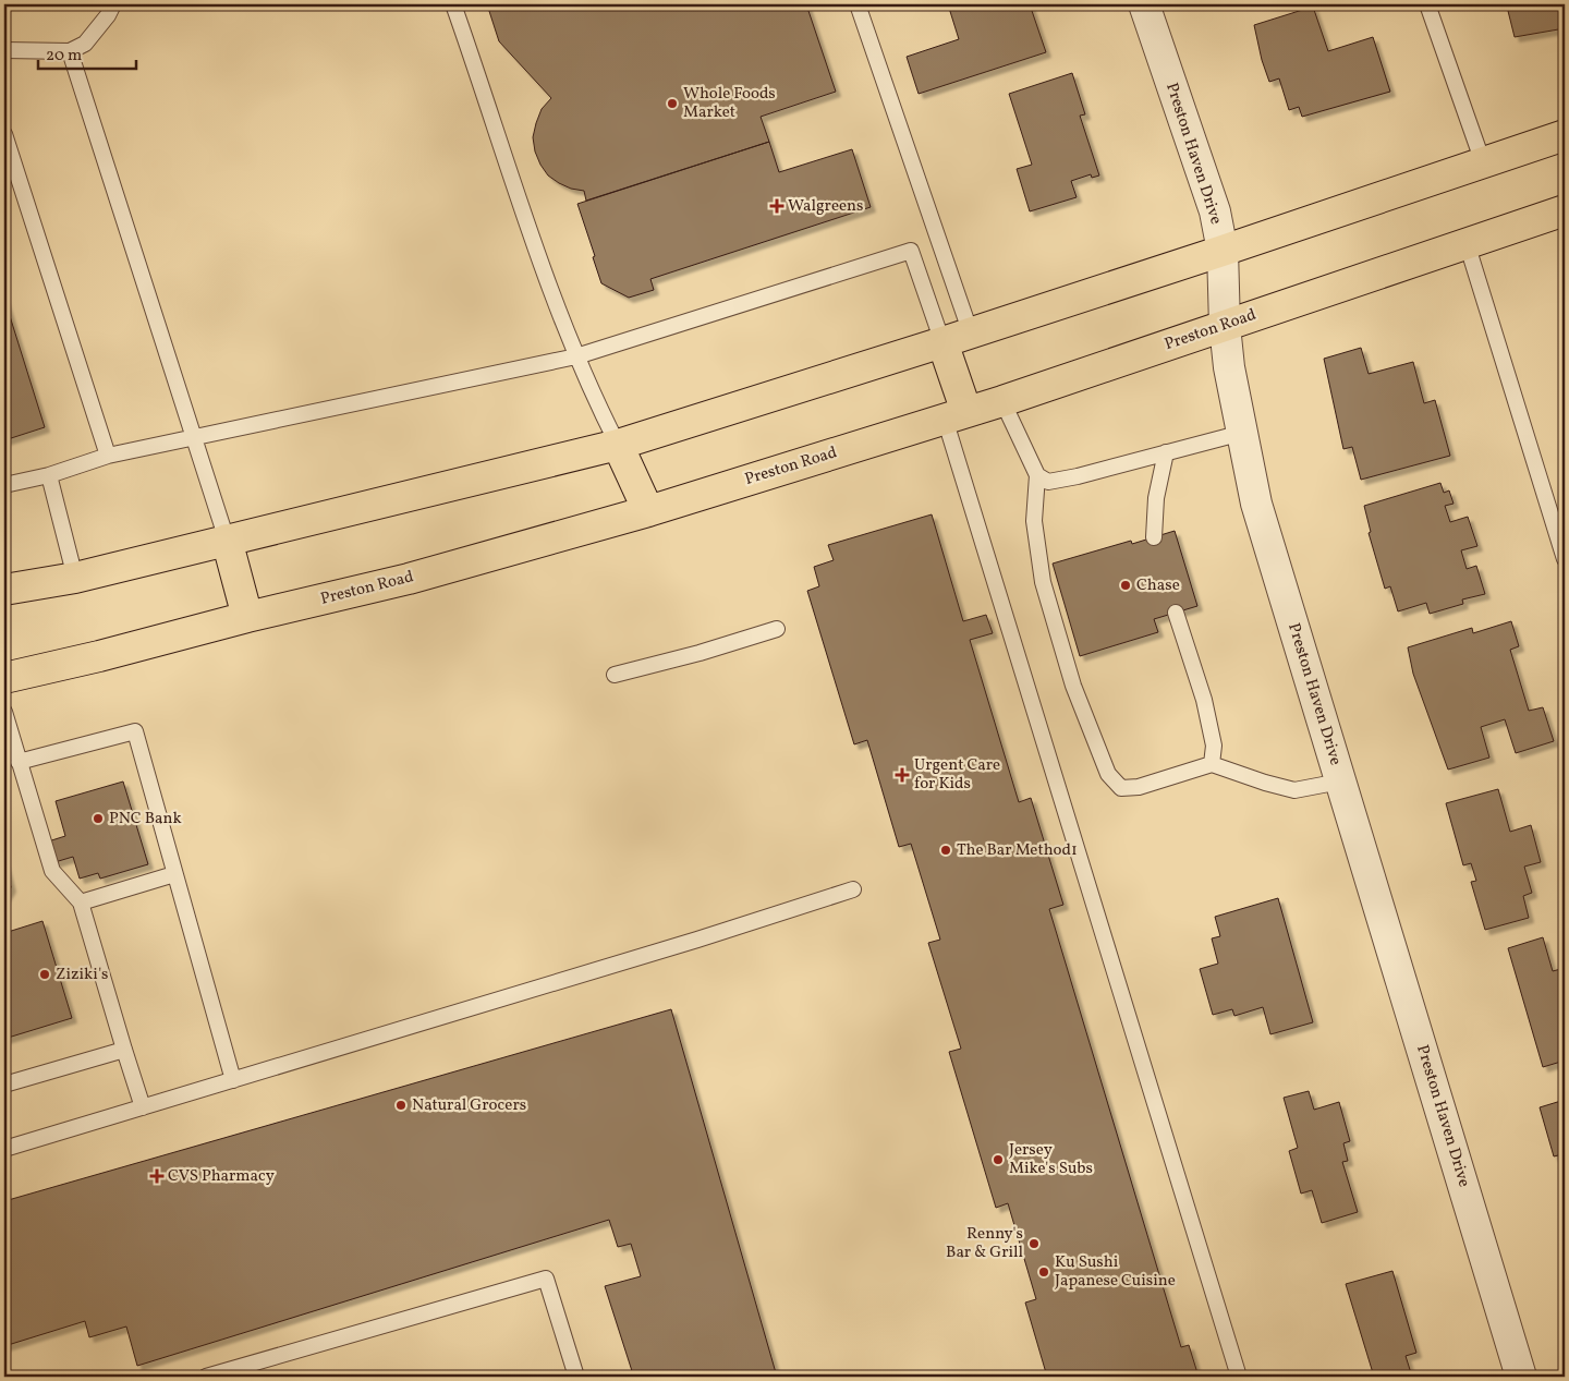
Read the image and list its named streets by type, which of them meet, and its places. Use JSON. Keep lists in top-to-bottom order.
{
  "streets": {
    "main road": ["Preston Road"],
    "street": ["Preston Haven Drive"]
  },
  "crossings": [
    ["Preston Haven Drive", "Preston Road"]
  ],
  "places": {
    "other": [
      "Whole Foods Market",
      "Chase",
      "PNC Bank",
      "The Bar Method1",
      "Ziziki's",
      "Natural Grocers",
      "Jersey Mike's Subs",
      "Renny's Bar & Grill",
      "Ku Sushi Japanese Cuisine"
    ],
    "health": ["Walgreens", "Urgent Care for Kids", "CVS Pharmacy"]
  },
  "scale_bar": "20 m"
}
